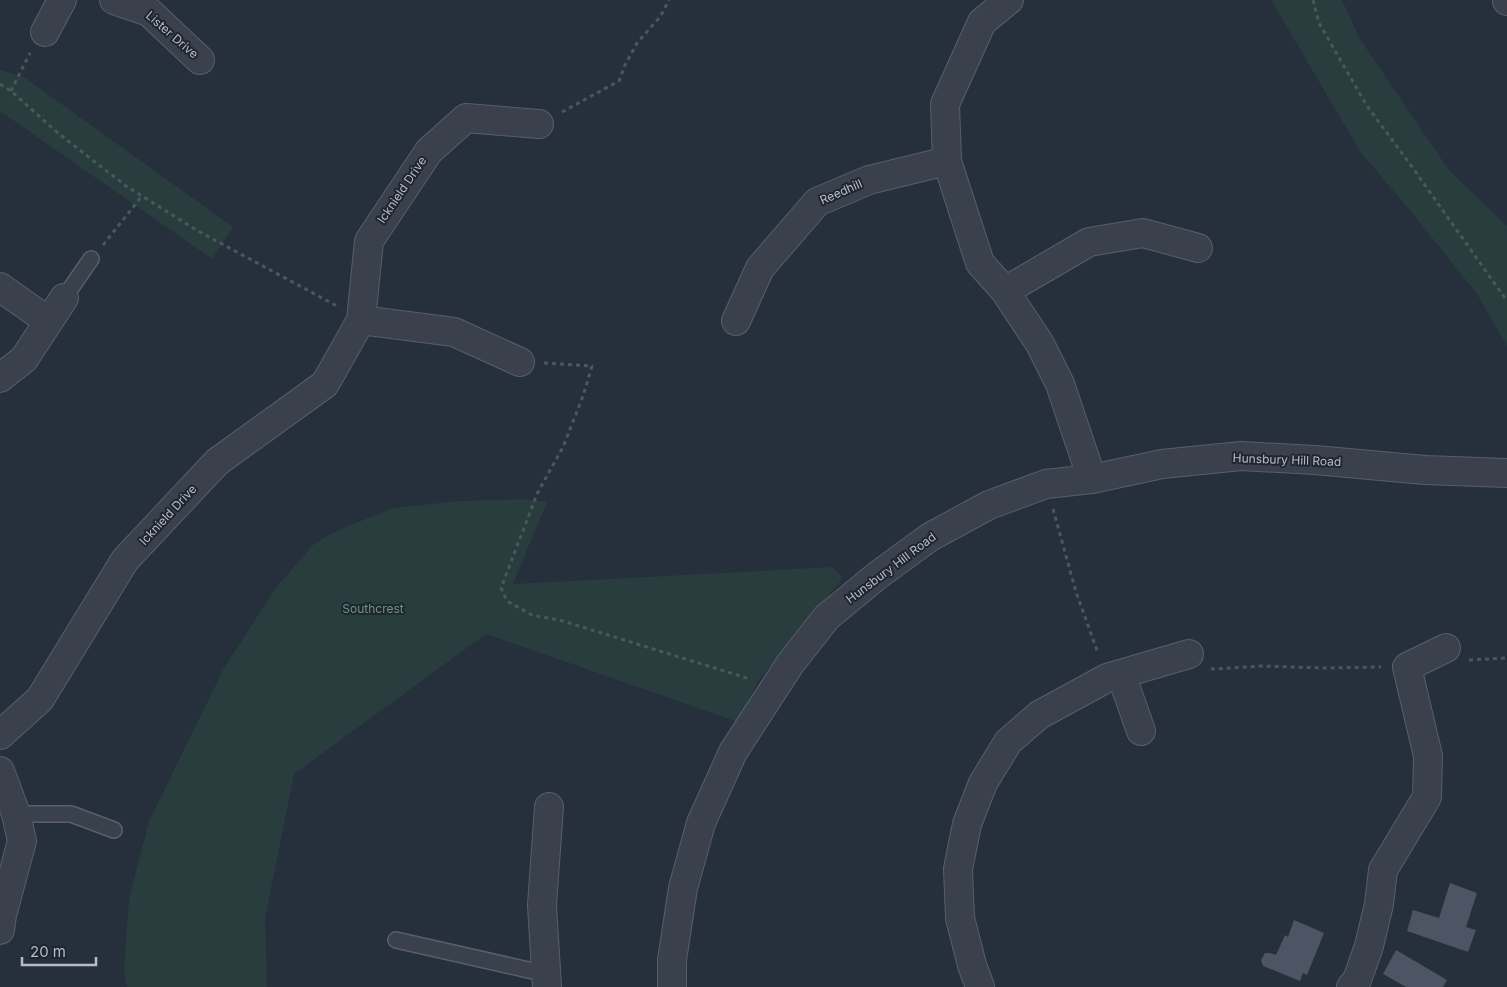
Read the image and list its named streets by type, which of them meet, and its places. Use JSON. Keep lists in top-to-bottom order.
{
  "streets": {
    "street": [
      "Lister Drive",
      "Icknield Drive",
      "Reedhill",
      "Hunsbury Hill Road"
    ]
  },
  "parks": ["Southcrest"],
  "scale_bar": "20 m"
}
